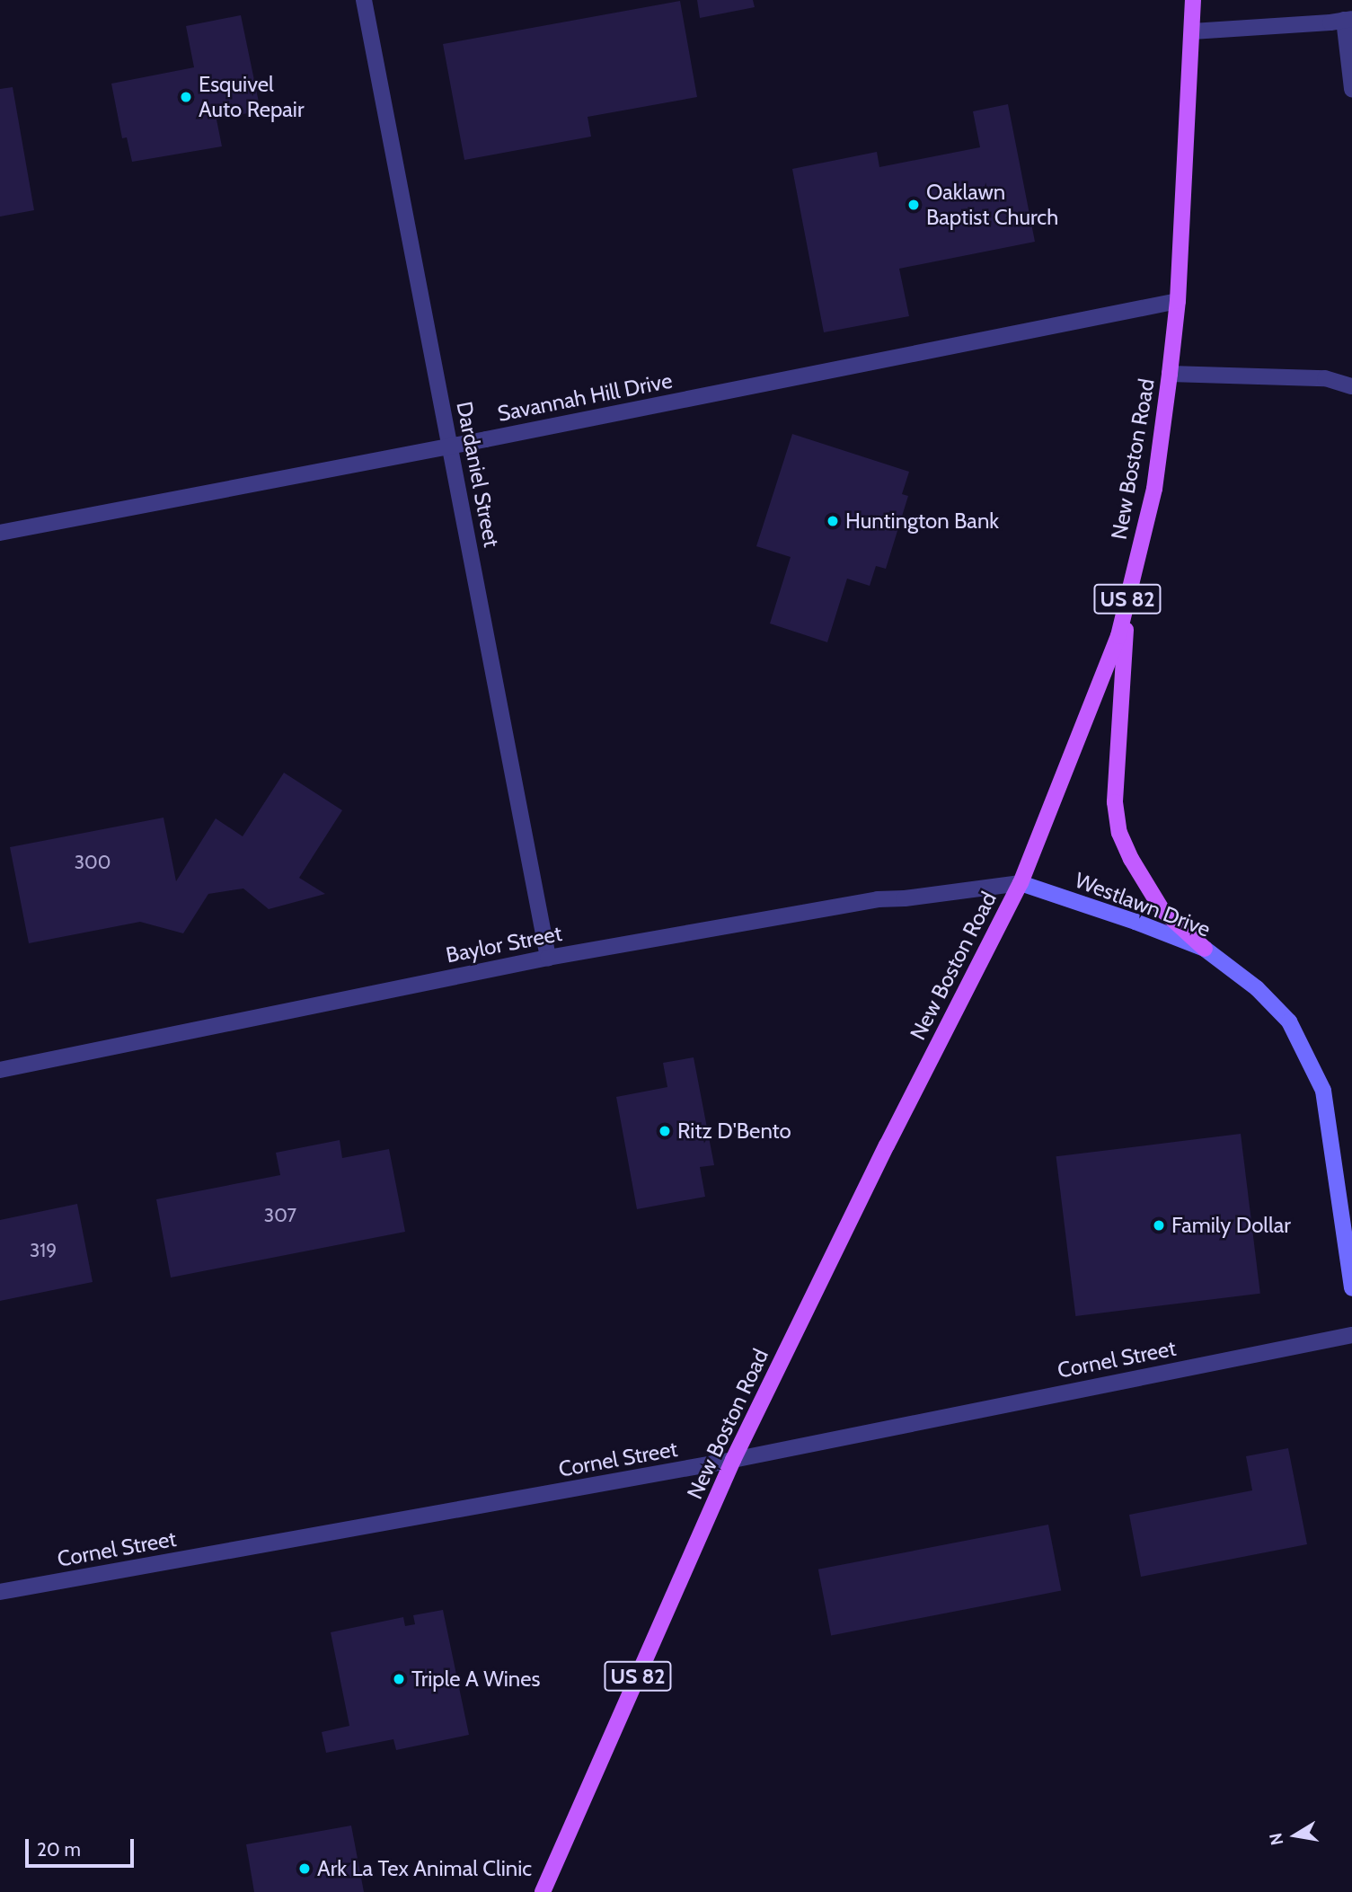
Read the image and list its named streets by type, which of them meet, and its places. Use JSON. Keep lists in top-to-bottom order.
{
  "streets": {
    "main road": ["New Boston Road", "US 82", "Westlawn Drive"],
    "street": [
      "Savannah Hill Drive",
      "Dardaniel Street",
      "Baylor Street",
      "Cornel Street"
    ]
  },
  "crossings": [
    ["Savannah Hill Drive", "New Boston Road"],
    ["Savannah Hill Drive", "Dardaniel Street"],
    ["New Boston Road", "Westlawn Drive"],
    ["New Boston Road", "Baylor Street"],
    ["New Boston Road", "Cornel Street"],
    ["Dardaniel Street", "Baylor Street"],
    ["Westlawn Drive", "Baylor Street"]
  ],
  "places": [
    "Esquivel Auto Repair",
    "Oaklawn Baptist Church",
    "Huntington Bank",
    "Ritz D'Bento",
    "Family Dollar",
    "Triple A Wines",
    "Ark La Tex Animal Clinic"
  ],
  "house_numbers": ["300", "307", "319"],
  "scale_bar": "20 m",
  "north": "left"
}
